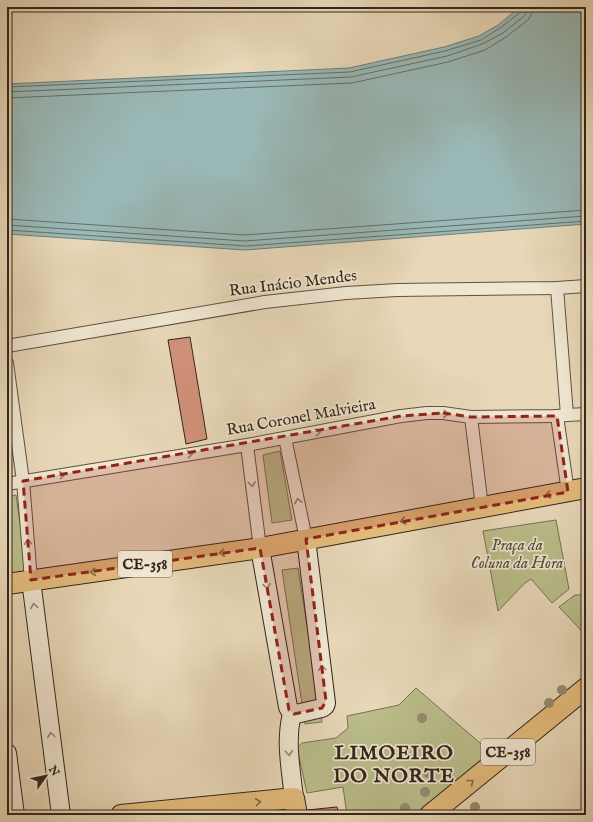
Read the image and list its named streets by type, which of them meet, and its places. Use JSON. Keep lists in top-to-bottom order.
{
  "streets": {
    "main road": ["CE-358"],
    "street": ["Rua Inácio Mendes", "Rua Coronel Malvieira"]
  },
  "one_way": ["Rua Coronel Malvieira"],
  "districts": ["LIMOEIRO DO NORTE"],
  "parks": ["Praça da Coluna da Hora"],
  "north": "top right"
}
